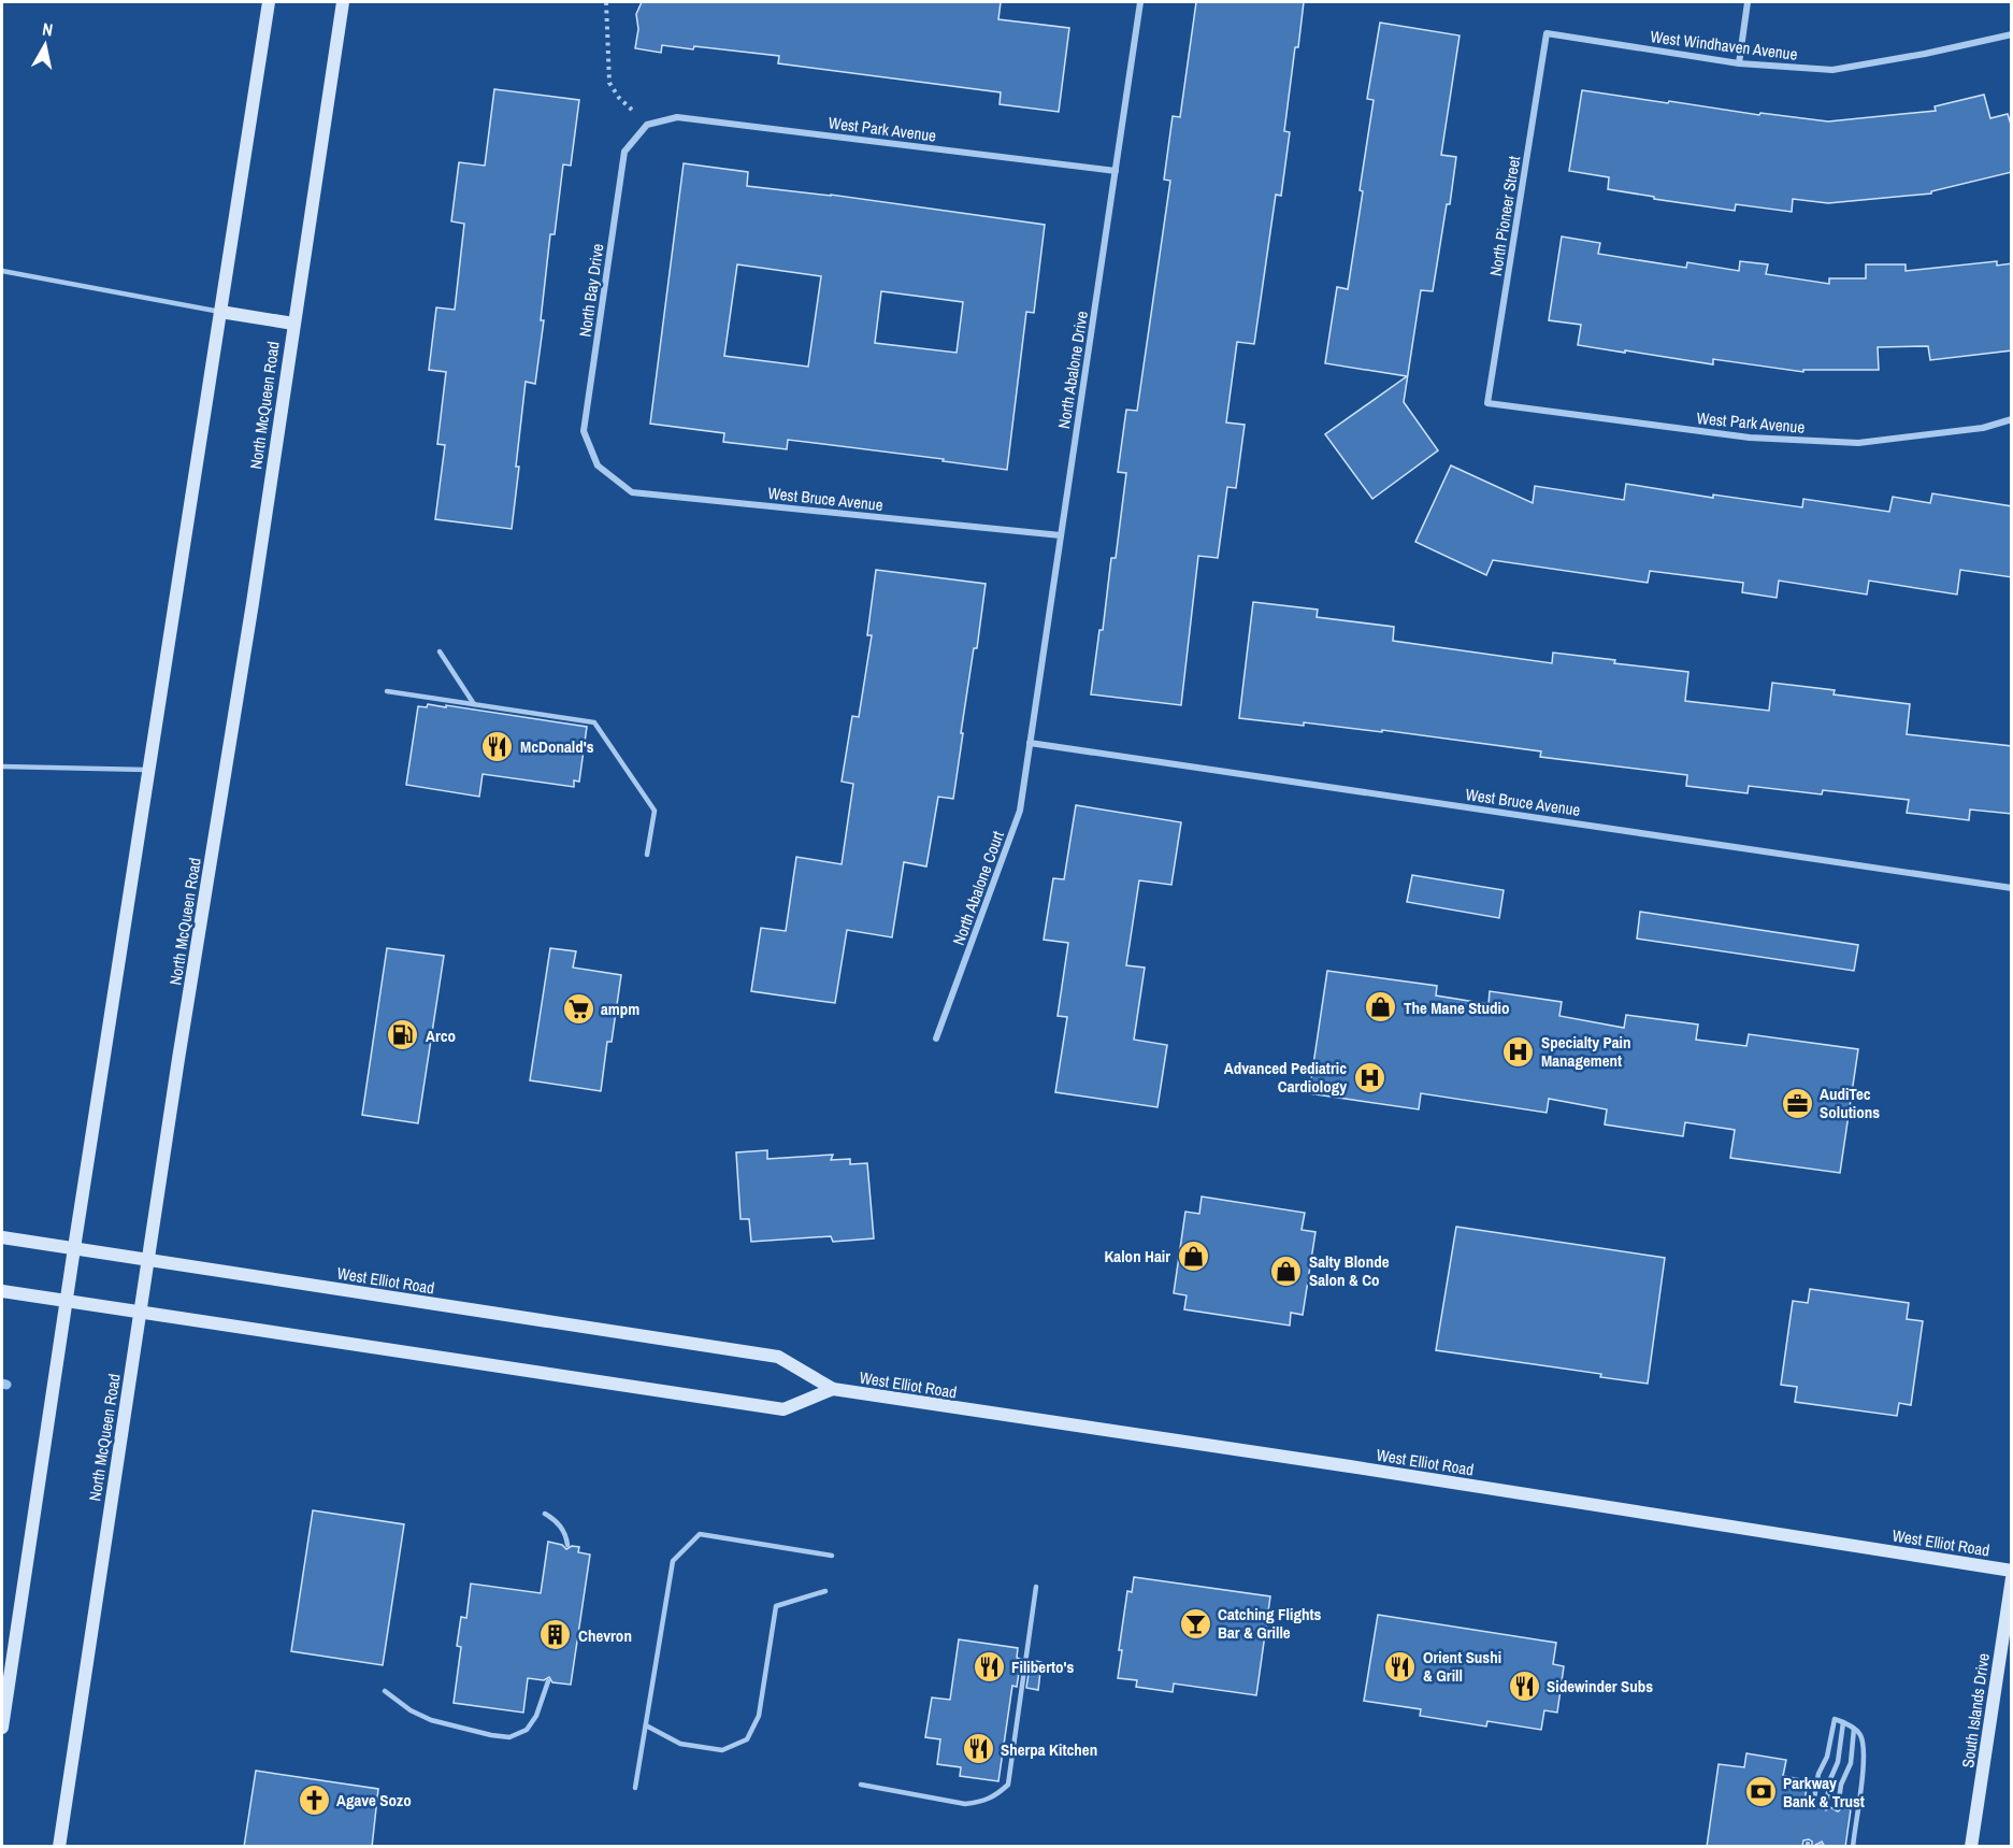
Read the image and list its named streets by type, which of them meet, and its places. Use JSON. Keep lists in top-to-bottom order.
{
  "streets": {
    "main road": ["North McQueen Road", "West Elliot Road", "South Islands Drive"],
    "street": [
      "West Windhaven Avenue",
      "West Park Avenue",
      "North Pioneer Street",
      "North Bay Drive",
      "North Abalone Drive",
      "West Bruce Avenue",
      "North Abalone Court"
    ]
  },
  "crossings": [
    ["West Windhaven Avenue", "North Pioneer Street"],
    ["West Park Avenue", "North Pioneer Street"],
    ["West Park Avenue", "North Bay Drive"],
    ["West Park Avenue", "North Abalone Drive"],
    ["North Bay Drive", "West Bruce Avenue"],
    ["North Abalone Drive", "West Bruce Avenue"],
    ["North Abalone Drive", "North Abalone Court"],
    ["North McQueen Road", "West Elliot Road"],
    ["West Bruce Avenue", "North Abalone Court"]
  ],
  "places": {
    "restaurant": [
      "McDonald's",
      "Filiberto's",
      "Orient Sushi & Grill",
      "Sidewinder Subs",
      "Sherpa Kitchen"
    ],
    "shop": ["The Mane Studio", "Kalon Hair", "Salty Blonde Salon & Co"],
    "supermarket": ["ampm"],
    "fuel station": ["Arco"],
    "hospital": ["Specialty Pain Management", "Advanced Pediatric Cardiology"],
    "office": ["AudiTec Solutions"],
    "bar": ["Catching Flights Bar & Grille"],
    "building": ["Chevron"],
    "bank": ["Parkway Bank & Trust"],
    "church": ["Agave Sozo"]
  },
  "north": "top"
}
